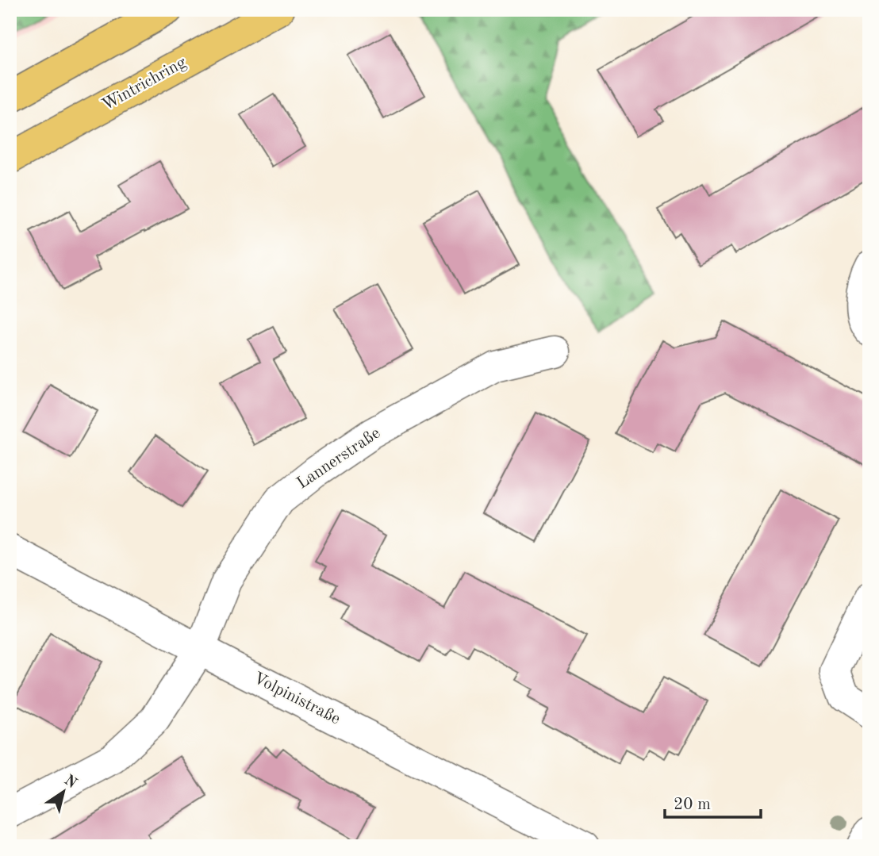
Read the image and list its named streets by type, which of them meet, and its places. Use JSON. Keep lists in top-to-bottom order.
{
  "streets": {
    "main road": ["Wintrichring"],
    "street": ["Lannerstraße", "Volpinistraße"]
  },
  "crossings": [
    ["Lannerstraße", "Volpinistraße"]
  ],
  "scale_bar": "20 m",
  "north": "top right"
}
